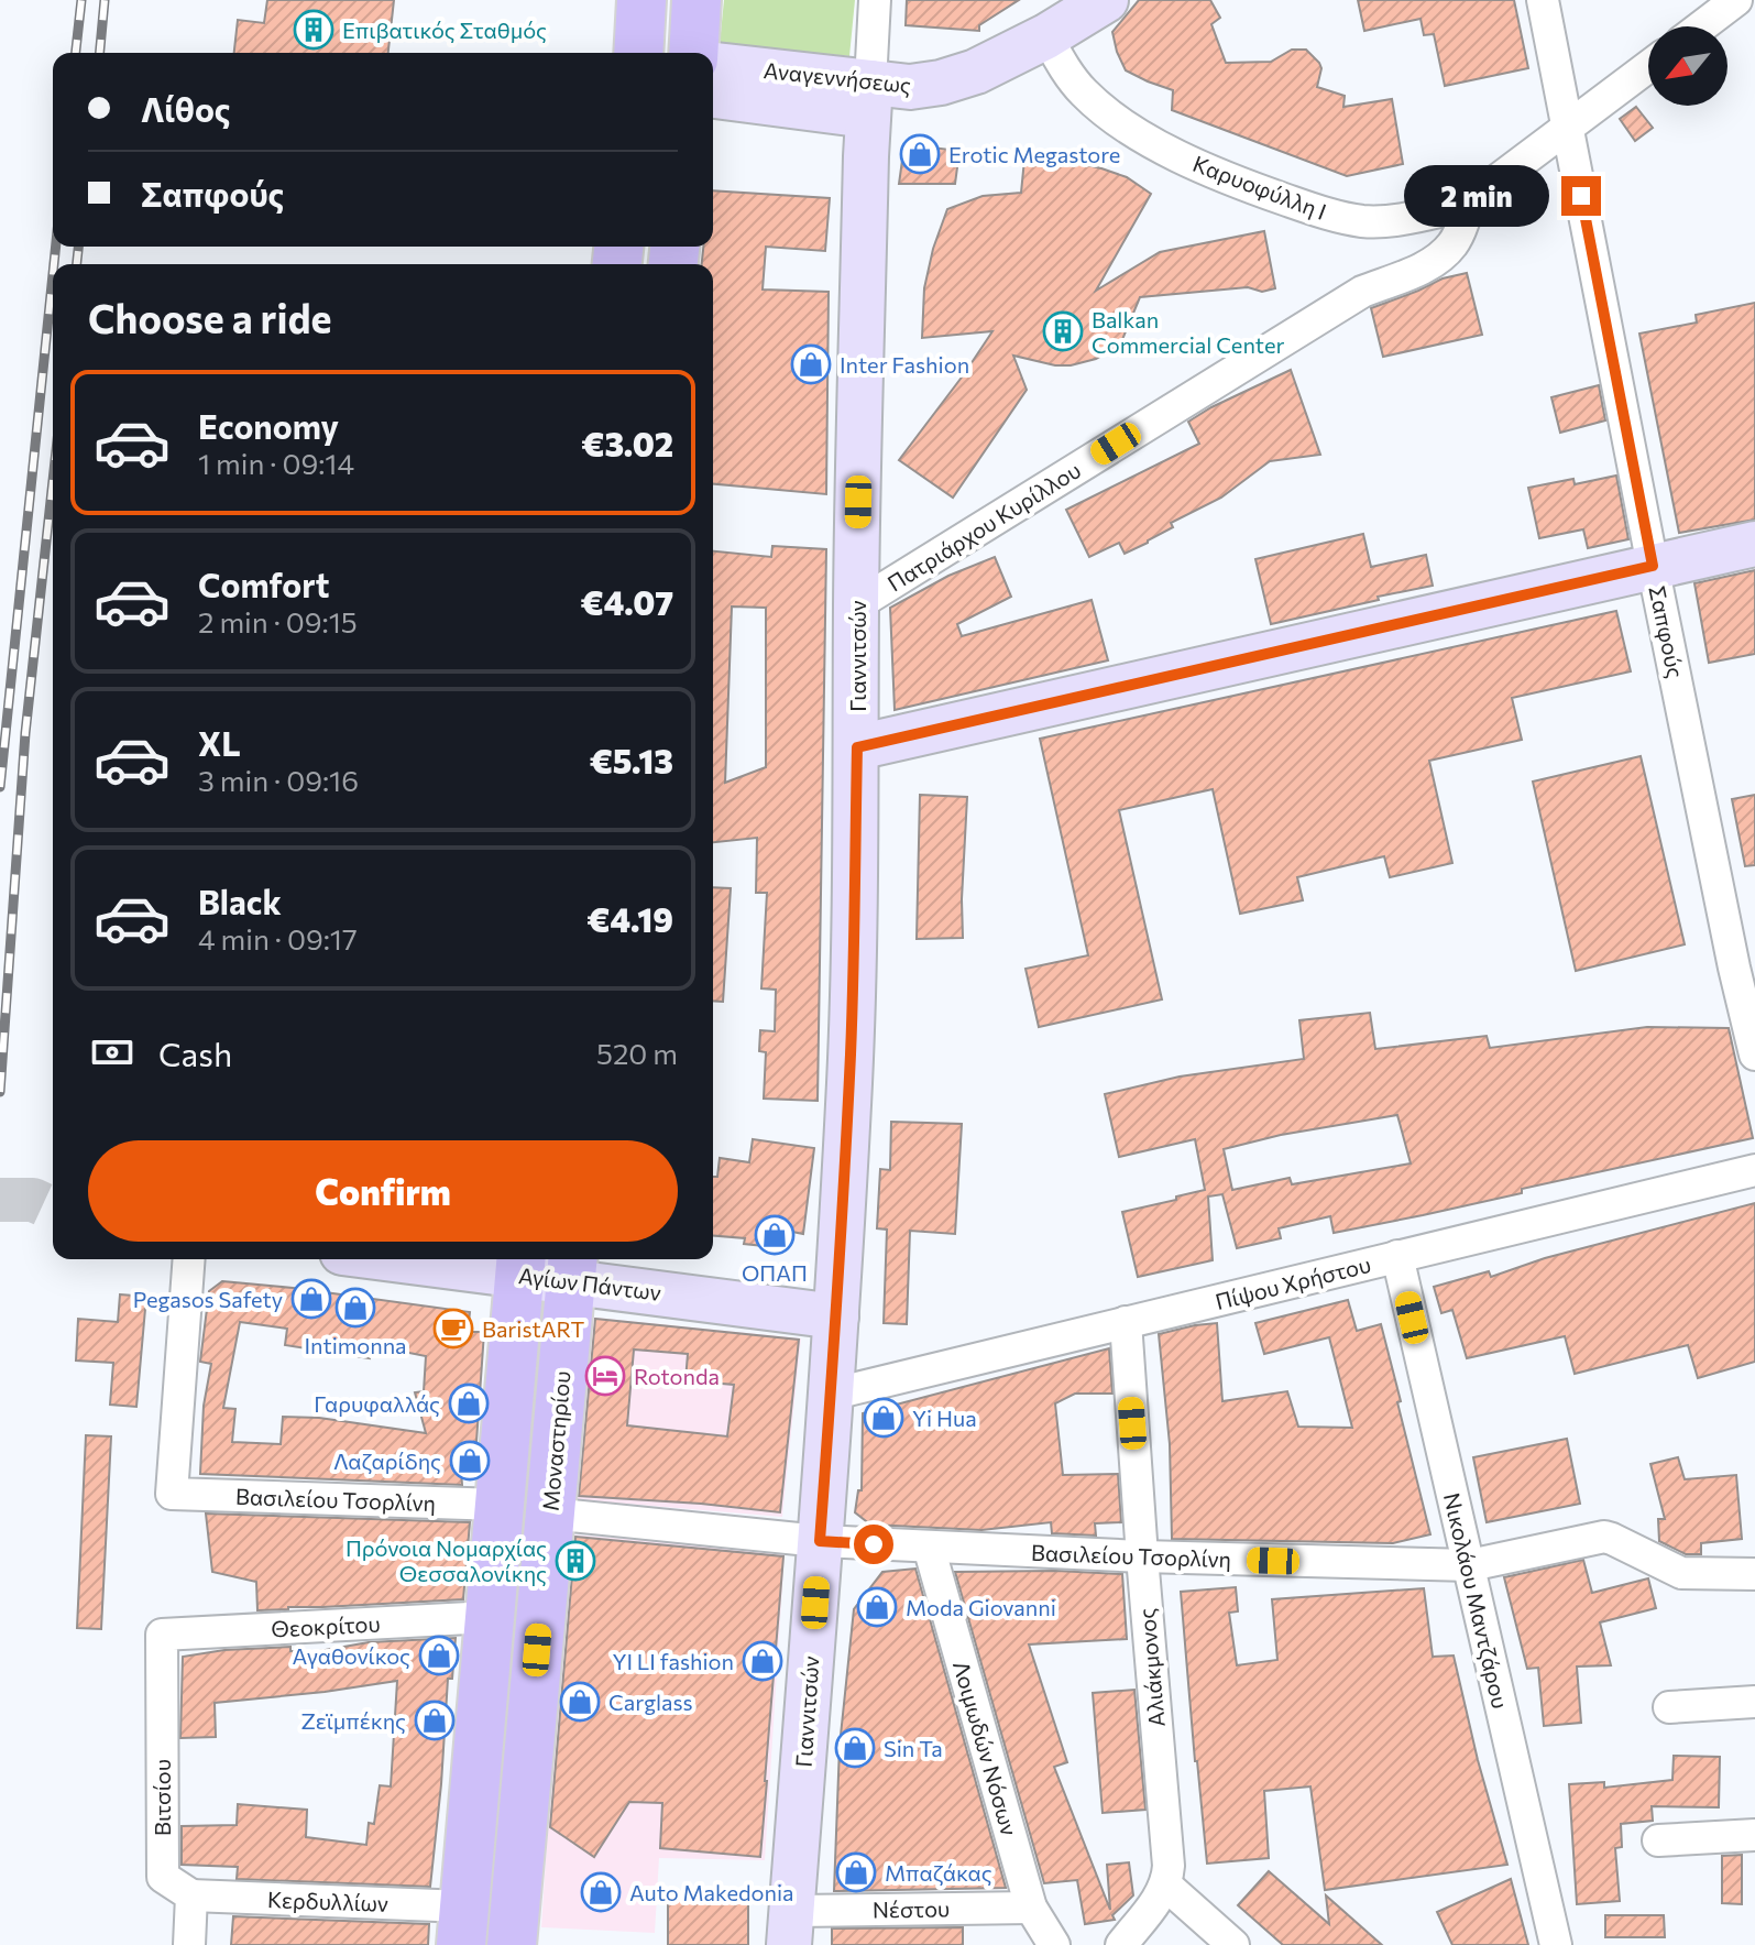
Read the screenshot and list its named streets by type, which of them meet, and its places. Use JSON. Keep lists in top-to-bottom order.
{
  "streets": {
    "main road": [
      "Αναγεννήσεως",
      "Γιαννιτσών",
      "Αγίων Πάντων",
      "Μοναστηρίου"
    ],
    "street": [
      "Καρυοφύλλη Ι",
      "Πατριάρχου Κυρίλλου",
      "Σαπφούς",
      "Πίψου Χρήστου",
      "Βασιλείου Τσορλίνη",
      "Νικολάου Μαντζάρου",
      "Θεοκρίτου",
      "Αλιάκμονος",
      "Λοιμωδών Νόσων",
      "Βιτσίου",
      "Κερδυλλίων",
      "Νέστου"
    ]
  },
  "crossings": [
    ["Αναγεννήσεως", "Καρυοφύλλη Ι"],
    ["Αναγεννήσεως", "Γιαννιτσών"],
    ["Καρυοφύλλη Ι", "Πατριάρχου Κυρίλλου"],
    ["Πατριάρχου Κυρίλλου", "Σαπφούς"],
    ["Πατριάρχου Κυρίλλου", "Γιαννιτσών"],
    ["Γιαννιτσών", "Πίψου Χρήστου"],
    ["Γιαννιτσών", "Αγίων Πάντων"],
    ["Γιαννιτσών", "Βασιλείου Τσορλίνη"],
    ["Γιαννιτσών", "Νέστου"],
    ["Πίψου Χρήστου", "Νικολάου Μαντζάρου"],
    ["Πίψου Χρήστου", "Αλιάκμονος"],
    ["Αγίων Πάντων", "Μοναστηρίου"],
    ["Μοναστηρίου", "Βασιλείου Τσορλίνη"],
    ["Βασιλείου Τσορλίνη", "Νικολάου Μαντζάρου"],
    ["Βασιλείου Τσορλίνη", "Αλιάκμονος"],
    ["Βασιλείου Τσορλίνη", "Λοιμωδών Νόσων"],
    ["Θεοκρίτου", "Βιτσίου"],
    ["Λοιμωδών Νόσων", "Νέστου"],
    ["Βιτσίου", "Κερδυλλίων"]
  ],
  "places": {
    "building": ["Επιβατικός Σταθμός", "Balkan Commercial Center", "Πρόνοια Νομαρχίας Θεσσαλονίκης"],
    "shop": [
      "Erotic Megastore",
      "Inter Fashion",
      "ΟΠΑΠ",
      "Pegasos Safety",
      "Intimonna",
      "Γαρυφαλλάς",
      "Yi Hua",
      "Λαζαρίδης",
      "Moda Giovanni",
      "Αγαθονίκος",
      "YI LI fashion",
      "Carglass",
      "Ζεϊμπέκης",
      "Sin Ta",
      "Μπαζάκας",
      "Auto Makedonia"
    ],
    "cafe": ["BaristART"],
    "hotel": ["Rotonda"]
  },
  "north": "bottom left",
  "page": {
    "banner": ["Λίθος", "Σαπφούς"],
    "bubble": "2 min",
    "heading": "Choose a ride",
    "list": [
      {
        "name": "Economy",
        "note": "1 min · 09:14",
        "value": "€3.02"
      },
      {
        "name": "Comfort",
        "note": "2 min · 09:15",
        "value": "€4.07"
      },
      {
        "name": "XL",
        "note": "3 min · 09:16",
        "value": "€5.13"
      },
      {
        "name": "Black",
        "note": "4 min · 09:17",
        "value": "€4.19"
      }
    ],
    "pay": ["Cash", "520 m"],
    "buttons": "Confirm"
  }
}
